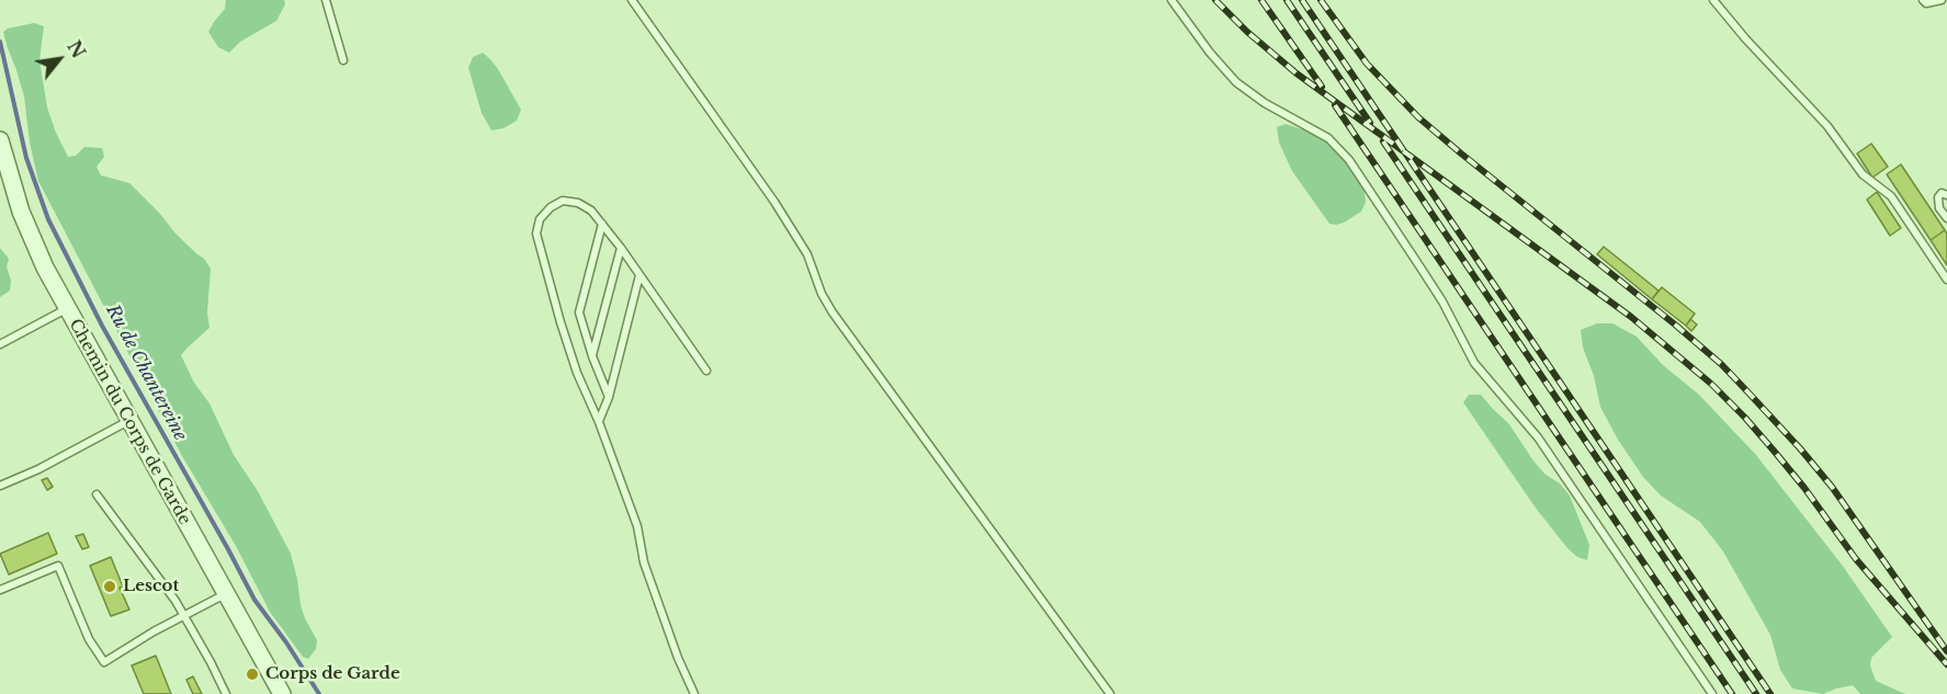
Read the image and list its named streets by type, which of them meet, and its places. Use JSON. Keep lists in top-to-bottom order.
{
  "streets": {
    "street": ["Chemin du Corps de Garde"]
  },
  "water": ["Ru de Chantereine"],
  "places": ["Lescot", "Corps de Garde"],
  "north": "top right"
}
